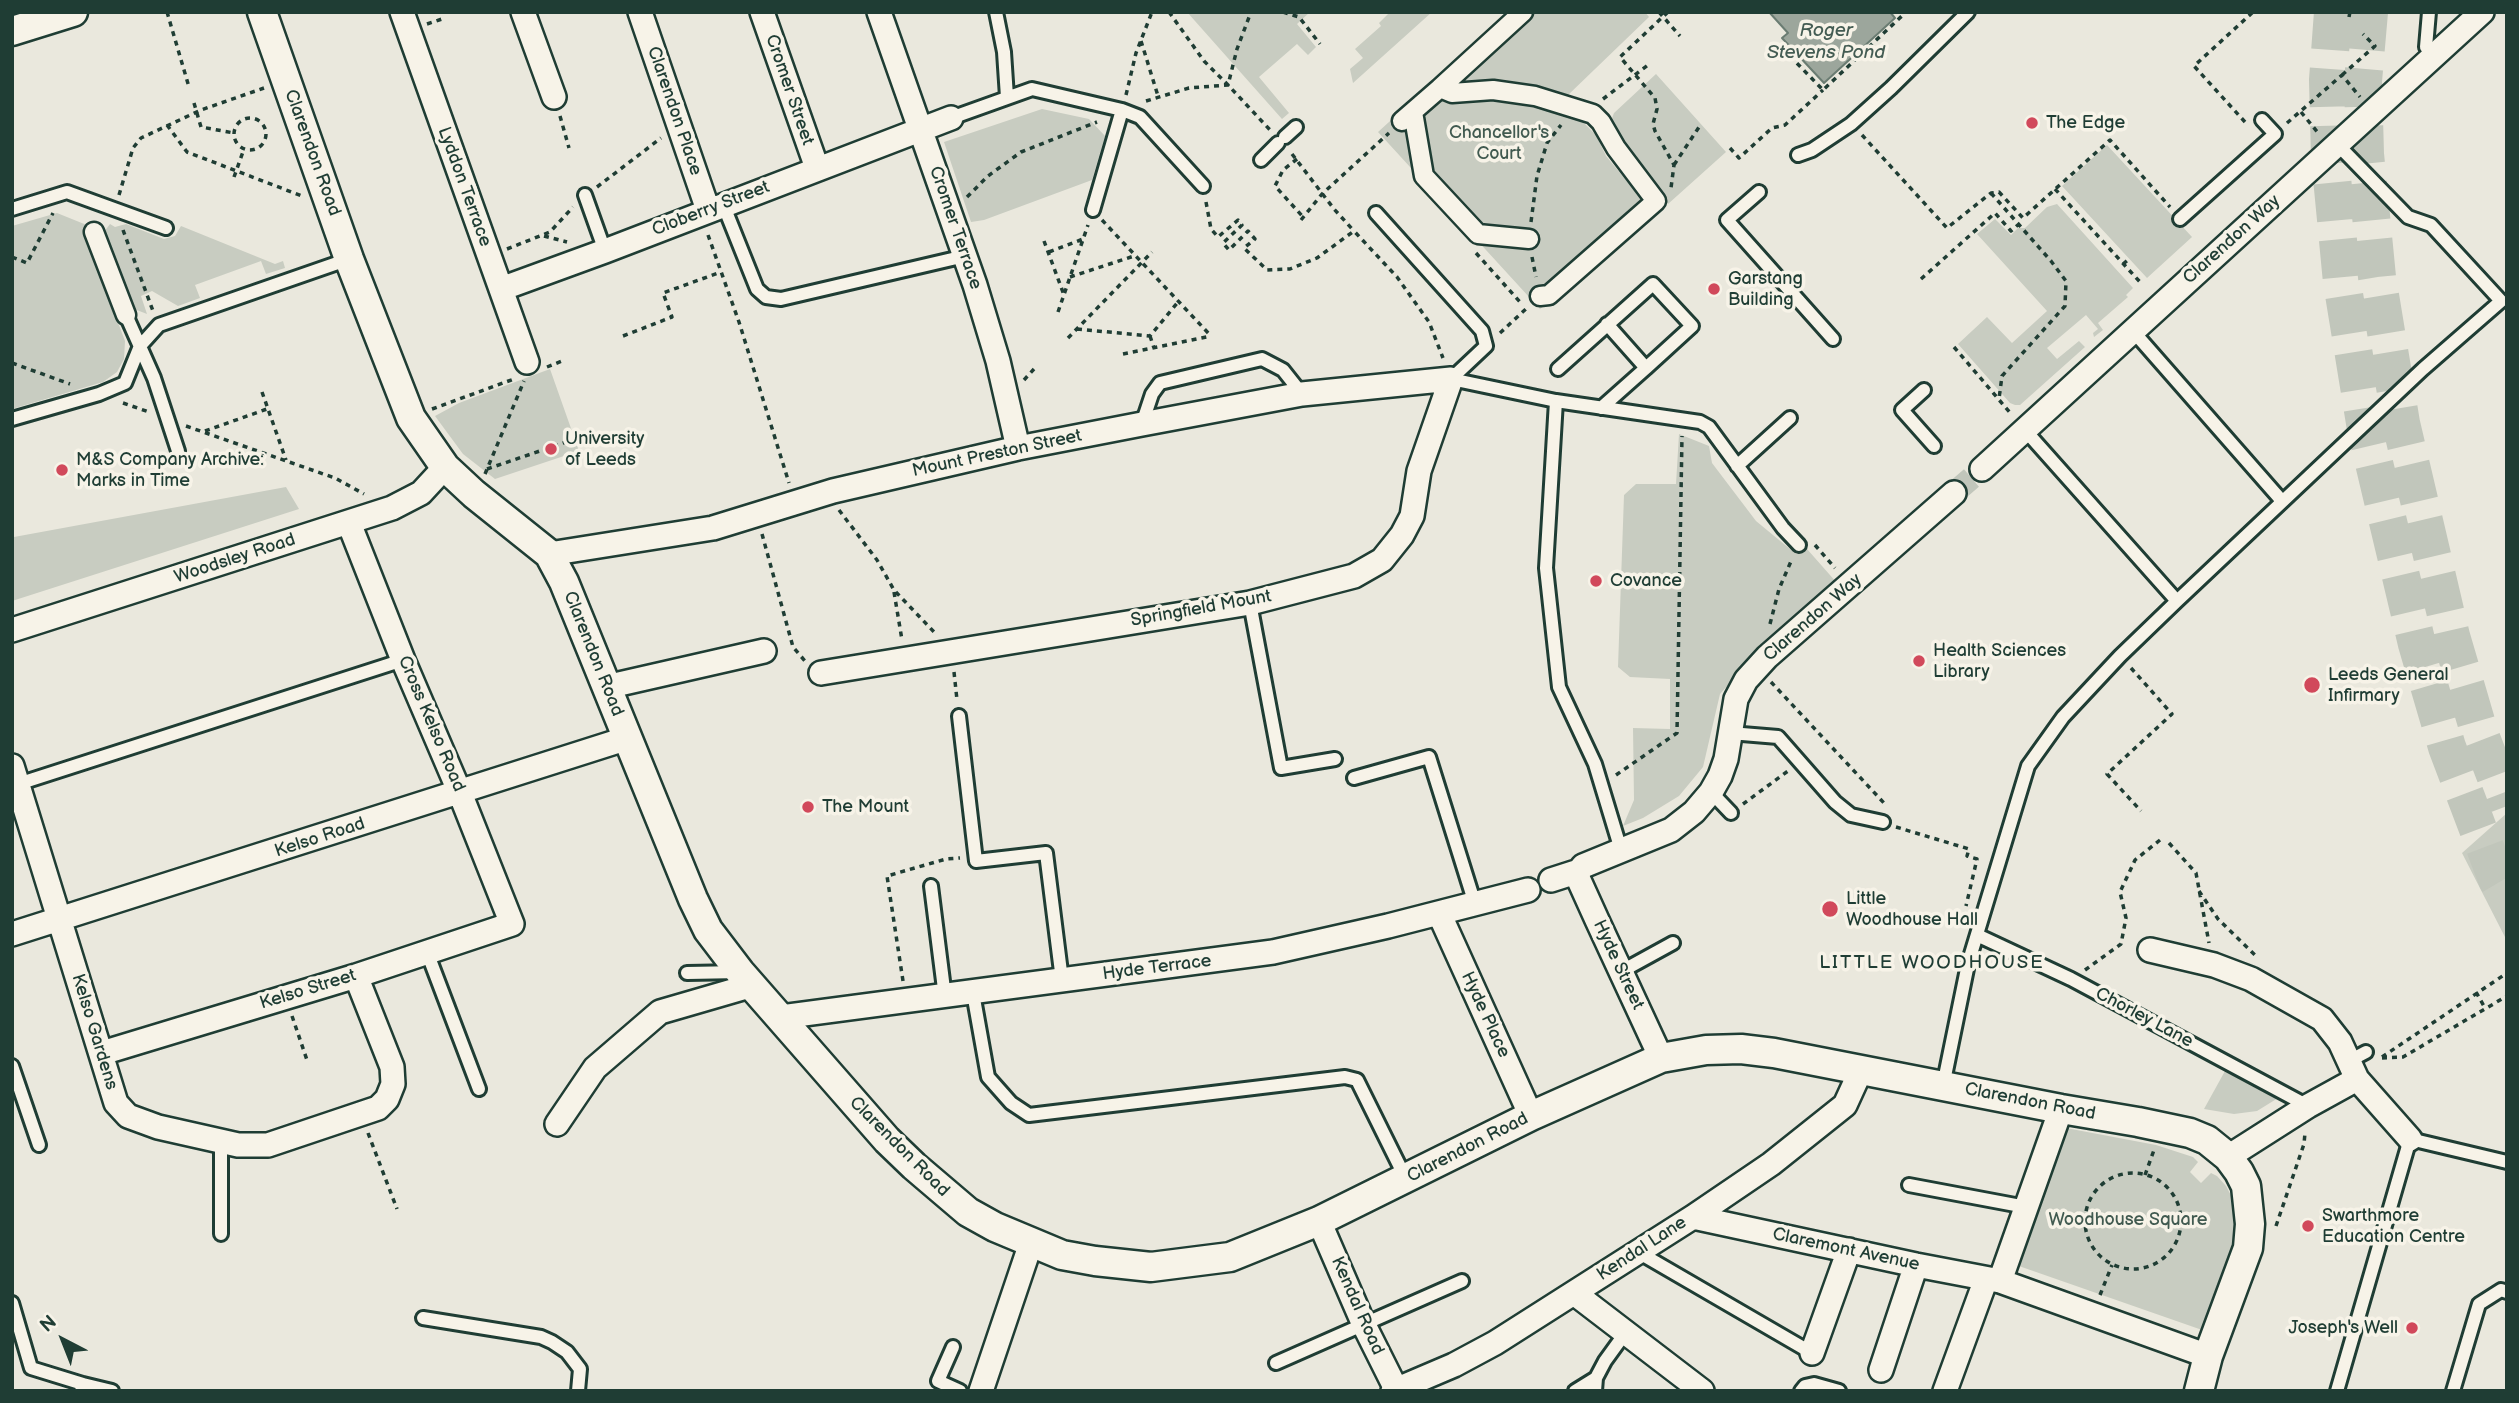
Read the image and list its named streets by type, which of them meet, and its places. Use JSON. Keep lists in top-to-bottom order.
{
  "streets": {
    "street": [
      "Cromer Street",
      "Clarendon Place",
      "Clarendon Road",
      "Lyddon Terrace",
      "Cloberry Street",
      "Cromer Terrace",
      "Clarendon Way",
      "Mount Preston Street",
      "Woodsley Road",
      "Springfield Mount",
      "Cross Kelso Road",
      "Kelso Road",
      "Hyde Street",
      "Hyde Terrace",
      "Kelso Street",
      "Hyde Place",
      "Kelso Gardens",
      "Kendal Lane",
      "Claremont Avenue",
      "Kendal Road"
    ],
    "lane": ["Chorley Lane"]
  },
  "crossings": [
    ["Cromer Street", "Cloberry Street"],
    ["Clarendon Place", "Cloberry Street"],
    ["Clarendon Road", "Mount Preston Street"],
    ["Clarendon Road", "Woodsley Road"],
    ["Clarendon Road", "Kelso Road"],
    ["Clarendon Road", "Hyde Street"],
    ["Clarendon Road", "Hyde Terrace"],
    ["Clarendon Road", "Hyde Place"],
    ["Clarendon Road", "Kendal Lane"],
    ["Clarendon Road", "Kendal Road"],
    ["Lyddon Terrace", "Cloberry Street"],
    ["Cloberry Street", "Cromer Terrace"],
    ["Cromer Terrace", "Mount Preston Street"],
    ["Mount Preston Street", "Springfield Mount"],
    ["Woodsley Road", "Cross Kelso Road"],
    ["Cross Kelso Road", "Kelso Road"],
    ["Cross Kelso Road", "Kelso Street"],
    ["Kelso Road", "Kelso Gardens"],
    ["Hyde Terrace", "Hyde Place"],
    ["Kelso Street", "Kelso Gardens"],
    ["Kendal Lane", "Claremont Avenue"],
    ["Kendal Lane", "Kendal Road"]
  ],
  "districts": ["LITTLE WOODHOUSE"],
  "water": ["Roger Stevens Pond"],
  "parks": ["Chancellor's Court", "Woodhouse Square"],
  "places": [
    "The Edge",
    "Garstang Building",
    "University of Leeds",
    "M&S Company Archive: Marks in Time",
    "Covance",
    "Health Sciences Library",
    "Leeds General Infirmary",
    "The Mount",
    "Little Woodhouse Hall",
    "Swarthmore Education Centre",
    "Joseph's Well"
  ],
  "north": "top left"
}
